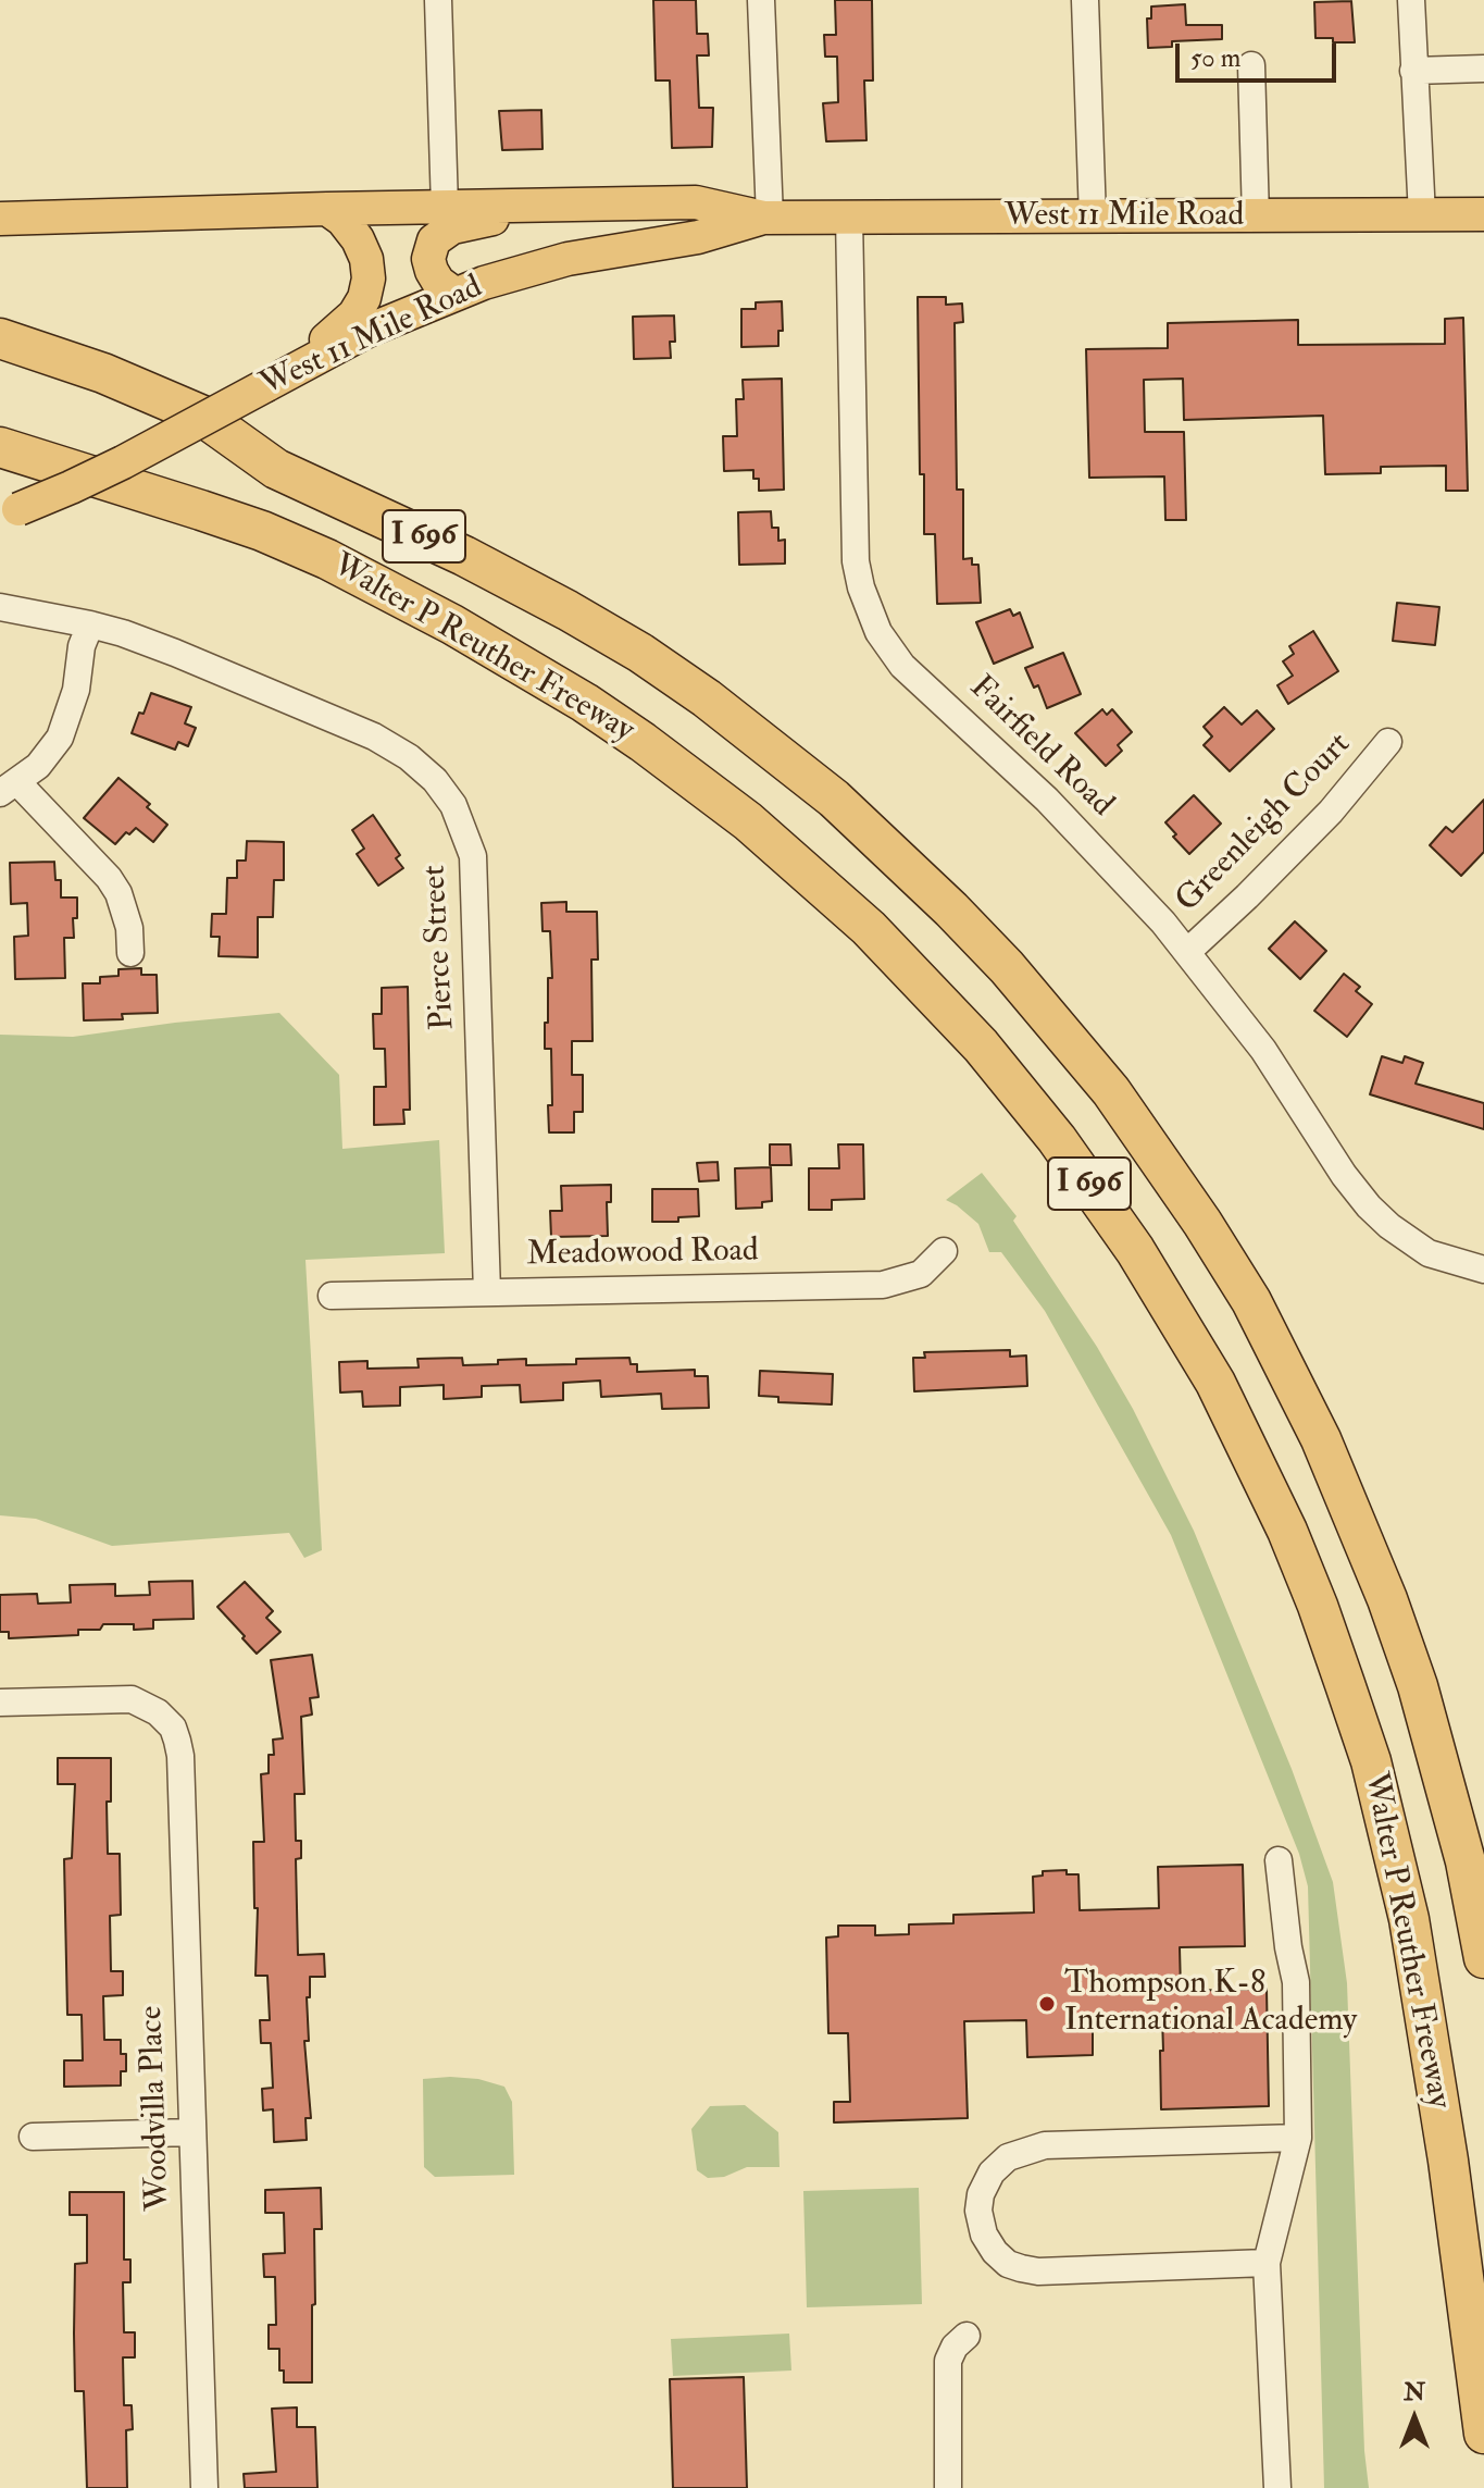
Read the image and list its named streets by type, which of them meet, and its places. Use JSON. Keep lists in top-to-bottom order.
{
  "streets": {
    "highway": ["I 696", "Walter P Reuther Freeway"],
    "main road": ["West 11 Mile Road"],
    "street": [
      "Fairfield Road",
      "Greenleigh Court",
      "Pierce Street",
      "Meadowood Road",
      "Woodvilla Place"
    ]
  },
  "crossings": [
    ["West 11 Mile Road", "Fairfield Road"],
    ["Fairfield Road", "Greenleigh Court"],
    ["Pierce Street", "Meadowood Road"]
  ],
  "places": ["Thompson K-8 International Academy"],
  "scale_bar": "50 m",
  "north": "top"
}
